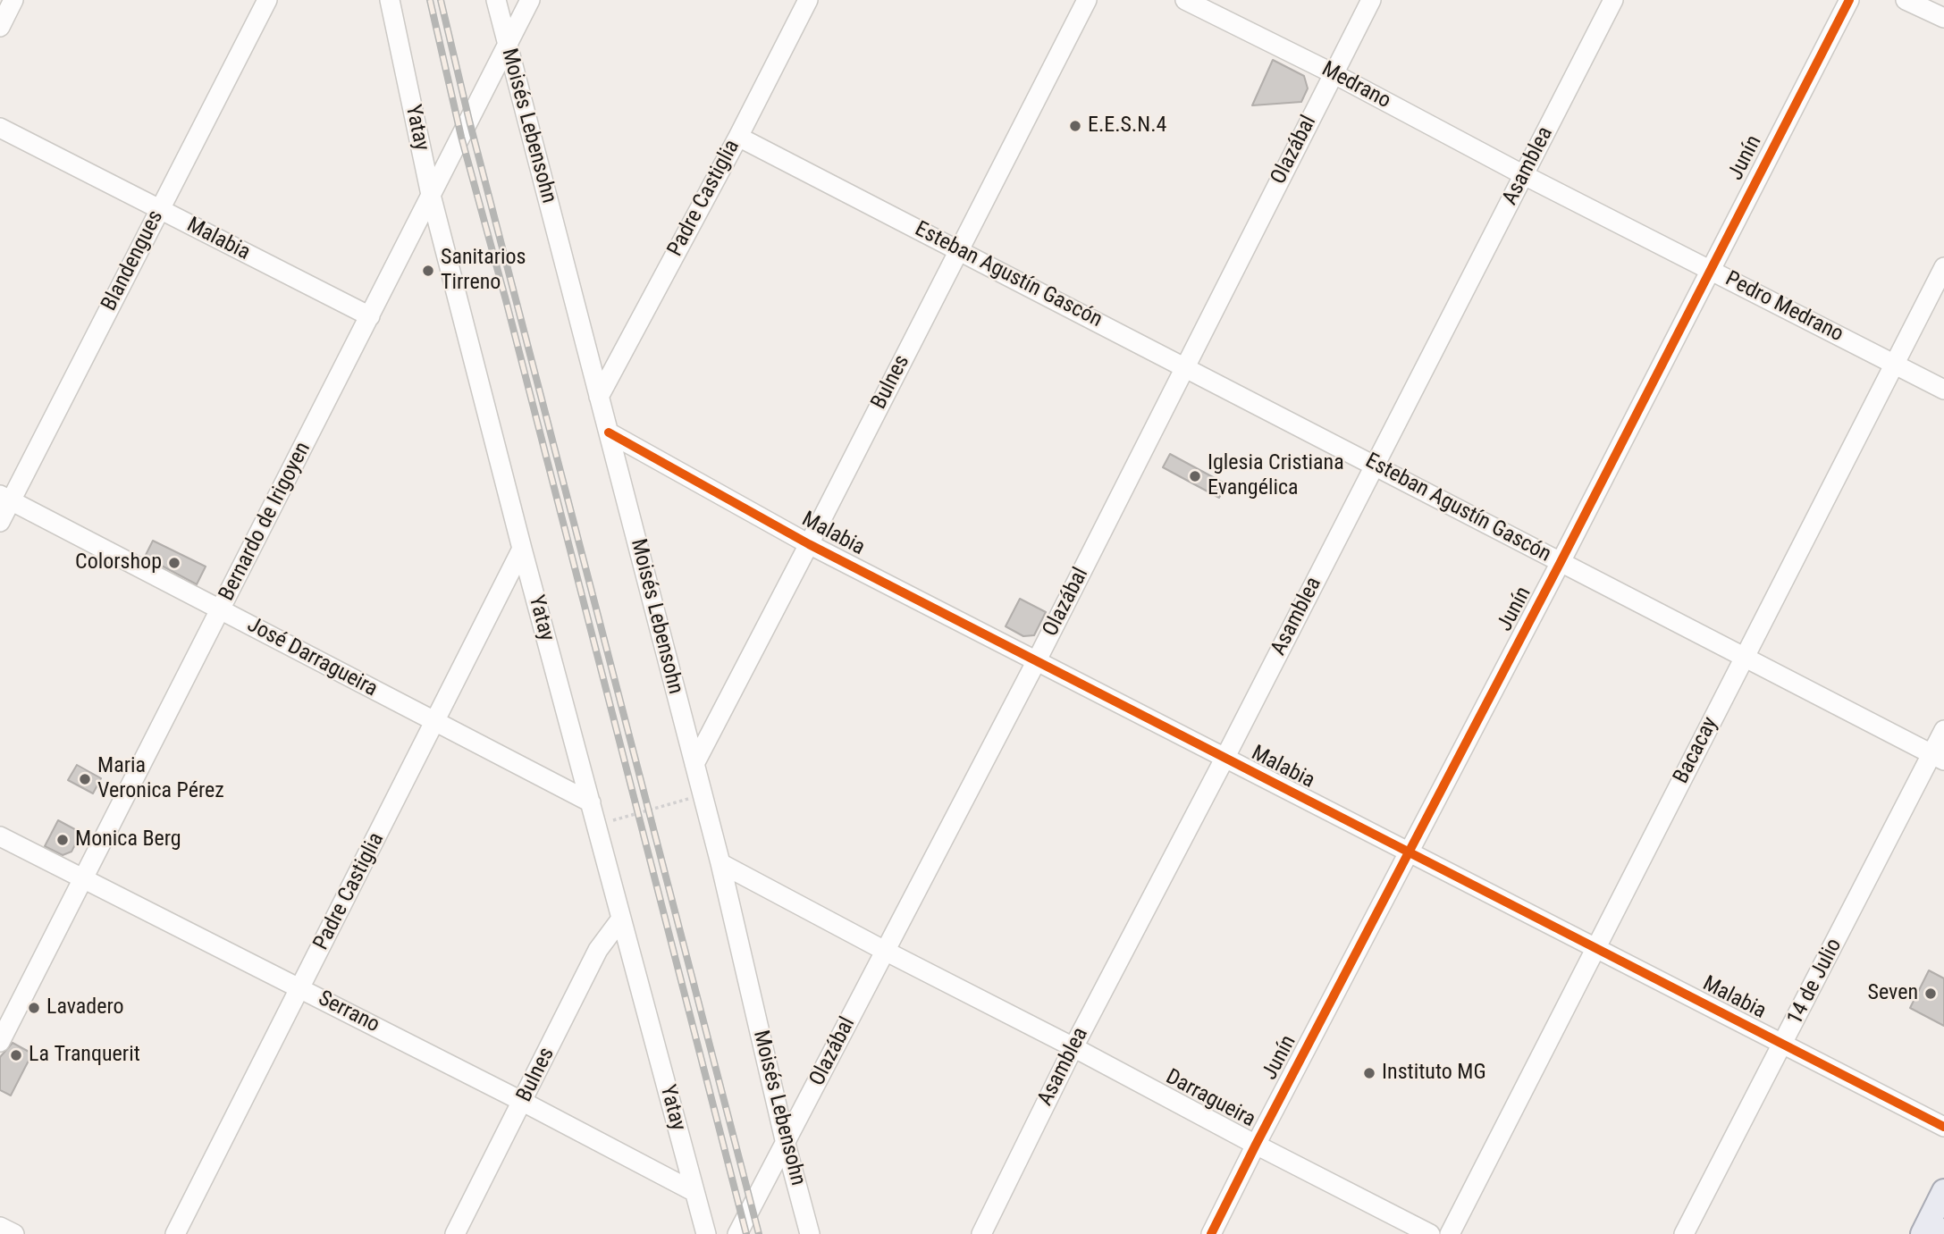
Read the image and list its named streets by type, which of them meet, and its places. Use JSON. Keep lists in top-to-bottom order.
{
  "streets": {
    "street": [
      "Medrano",
      "Moisés Lebensohn",
      "Yatay",
      "Olazábal",
      "Junín",
      "Asamblea",
      "Padre Castiglia",
      "Malabia",
      "Blandengues",
      "Esteban Agustín Gascón",
      "Pedro Medrano",
      "Bulnes",
      "Bernardo de Irigoyen",
      "José Darragueira",
      "Bacacay",
      "14 de Julio",
      "Serrano",
      "Darragueira"
    ]
  },
  "crossings": [
    ["Medrano", "Olazábal"],
    ["Medrano", "Asamblea"],
    ["Medrano", "Pedro Medrano"],
    ["Moisés Lebensohn", "Olazábal"],
    ["Moisés Lebensohn", "Padre Castiglia"],
    ["Moisés Lebensohn", "Malabia"],
    ["Moisés Lebensohn", "Bulnes"],
    ["Moisés Lebensohn", "Bernardo de Irigoyen"],
    ["Moisés Lebensohn", "Darragueira"],
    ["Yatay", "Padre Castiglia"],
    ["Yatay", "Bulnes"],
    ["Yatay", "Bernardo de Irigoyen"],
    ["Yatay", "José Darragueira"],
    ["Yatay", "Serrano"],
    ["Olazábal", "Malabia"],
    ["Olazábal", "Esteban Agustín Gascón"],
    ["Olazábal", "Darragueira"],
    ["Junín", "Malabia"],
    ["Junín", "Esteban Agustín Gascón"],
    ["Junín", "Pedro Medrano"],
    ["Junín", "Darragueira"],
    ["Asamblea", "Malabia"],
    ["Asamblea", "Esteban Agustín Gascón"],
    ["Asamblea", "Pedro Medrano"],
    ["Asamblea", "Darragueira"],
    ["Padre Castiglia", "Esteban Agustín Gascón"],
    ["Padre Castiglia", "José Darragueira"],
    ["Padre Castiglia", "Serrano"],
    ["Malabia", "Blandengues"],
    ["Malabia", "Bulnes"],
    ["Malabia", "Bernardo de Irigoyen"],
    ["Malabia", "Bacacay"],
    ["Malabia", "14 de Julio"],
    ["Blandengues", "José Darragueira"],
    ["Esteban Agustín Gascón", "Bulnes"],
    ["Esteban Agustín Gascón", "Bacacay"],
    ["Esteban Agustín Gascón", "14 de Julio"],
    ["Pedro Medrano", "Bacacay"],
    ["Bulnes", "Serrano"],
    ["Bernardo de Irigoyen", "José Darragueira"],
    ["Bernardo de Irigoyen", "Serrano"]
  ],
  "places": [
    "E.E.S.N.4",
    "Sanitarios Tirreno",
    "Iglesia Cristiana Evangélica",
    "Colorshop",
    "Maria Veronica Pérez",
    "Monica Berg",
    "Seven",
    "Lavadero",
    "La Tranquerit",
    "Instituto MG"
  ]
}
